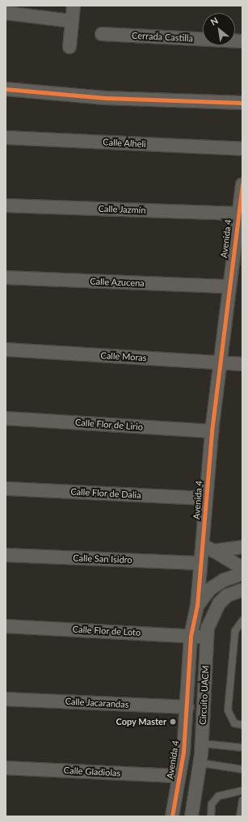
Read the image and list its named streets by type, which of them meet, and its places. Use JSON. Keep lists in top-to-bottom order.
{
  "streets": {
    "street": [
      "Cerrada Castilla",
      "Calle Alheli",
      "Calle Jazmín",
      "Avenida 4",
      "Calle Azucena",
      "Calle Moras",
      "Calle Flor de Lirio",
      "Calle Flor de Dalia",
      "Calle San Isidro",
      "Calle Flor de Loto",
      "Circuito UACM",
      "Calle Jacarandas",
      "Calle Gladiolas"
    ]
  },
  "crossings": [
    ["Calle Jazmín", "Avenida 4"],
    ["Avenida 4", "Calle Azucena"],
    ["Avenida 4", "Calle Moras"],
    ["Avenida 4", "Calle Flor de Lirio"],
    ["Avenida 4", "Calle Flor de Dalia"],
    ["Avenida 4", "Calle San Isidro"],
    ["Avenida 4", "Calle Flor de Loto"],
    ["Avenida 4", "Calle Jacarandas"],
    ["Avenida 4", "Calle Gladiolas"],
    ["Calle Flor de Loto", "Circuito UACM"]
  ],
  "places": ["Copy Master"],
  "north": "top left"
}
